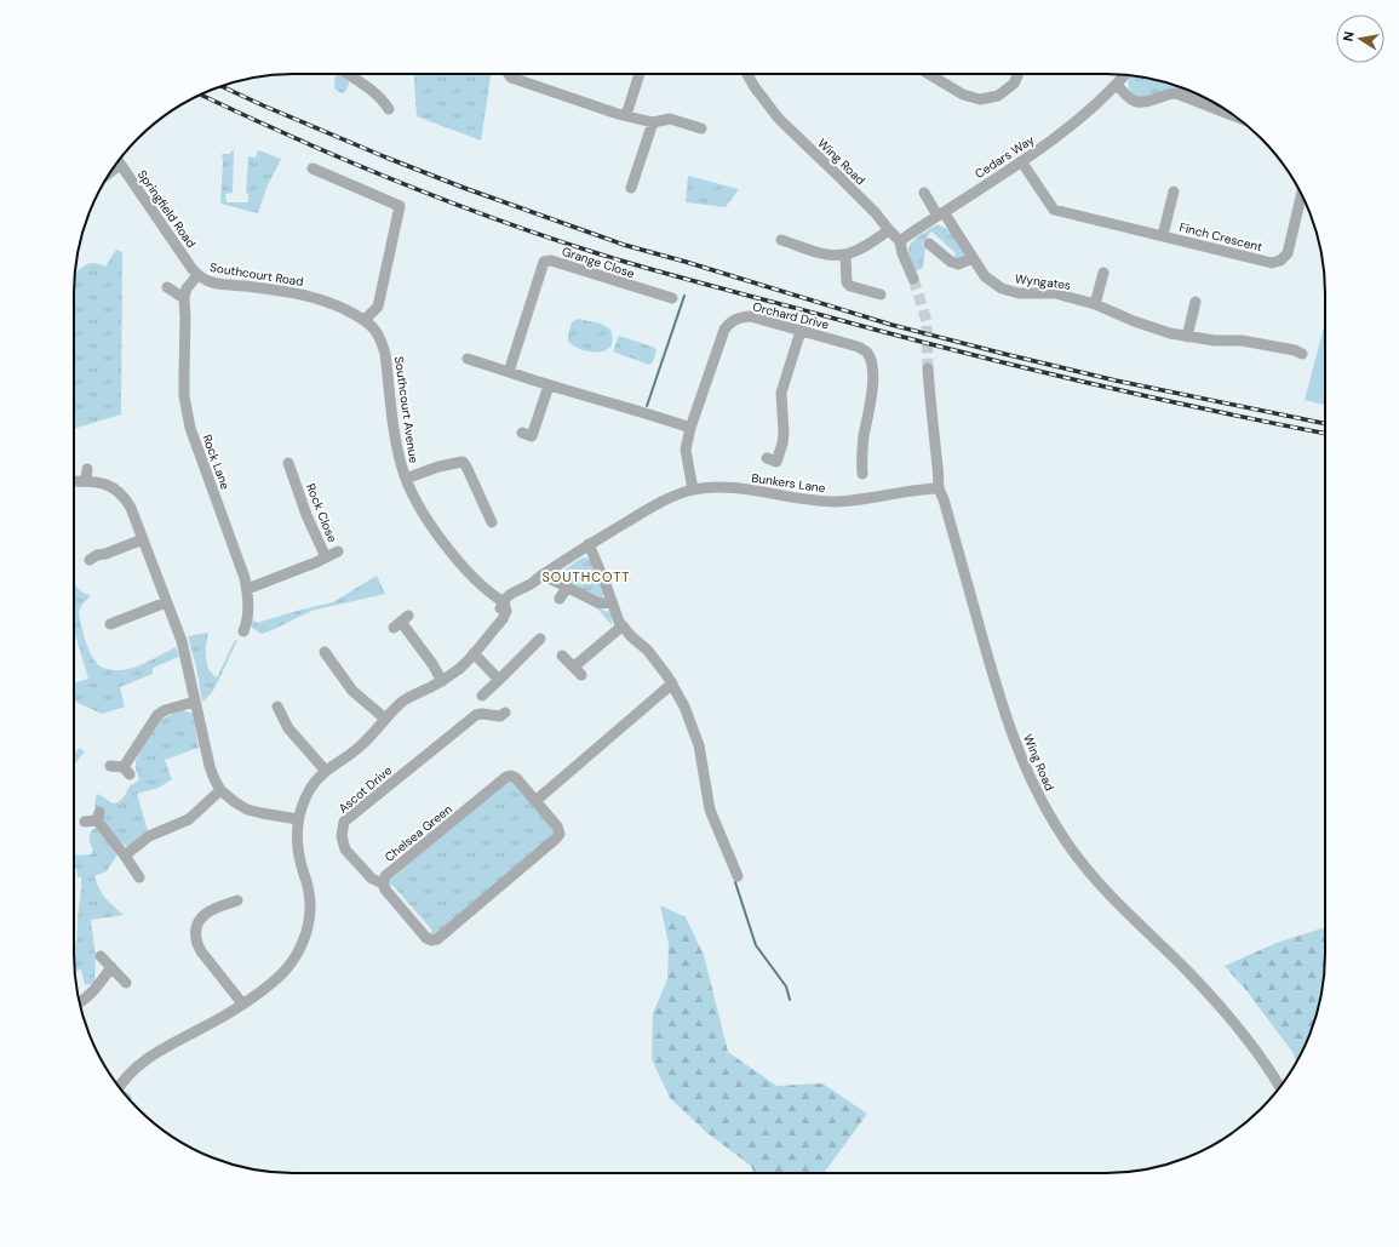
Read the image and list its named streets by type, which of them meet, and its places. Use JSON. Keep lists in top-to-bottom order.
{
  "streets": {
    "street": [
      "Cedars Way",
      "Wing Road",
      "Springfield Road",
      "Finch Crescent",
      "Grange Close",
      "Southcourt Road",
      "Wyngates",
      "Orchard Drive",
      "Southcourt Avenue",
      "Rock Lane",
      "Bunkers Lane",
      "Rock Close",
      "Ascot Drive",
      "Chelsea Green"
    ]
  },
  "crossings": [
    ["Cedars Way", "Wing Road"],
    ["Cedars Way", "Finch Crescent"],
    ["Cedars Way", "Wyngates"],
    ["Wing Road", "Bunkers Lane"],
    ["Springfield Road", "Southcourt Road"],
    ["Southcourt Road", "Southcourt Avenue"],
    ["Orchard Drive", "Bunkers Lane"],
    ["Southcourt Avenue", "Bunkers Lane"],
    ["Rock Lane", "Rock Close"],
    ["Ascot Drive", "Chelsea Green"]
  ],
  "districts": ["SOUTHCOTT"],
  "north": "left"
}
